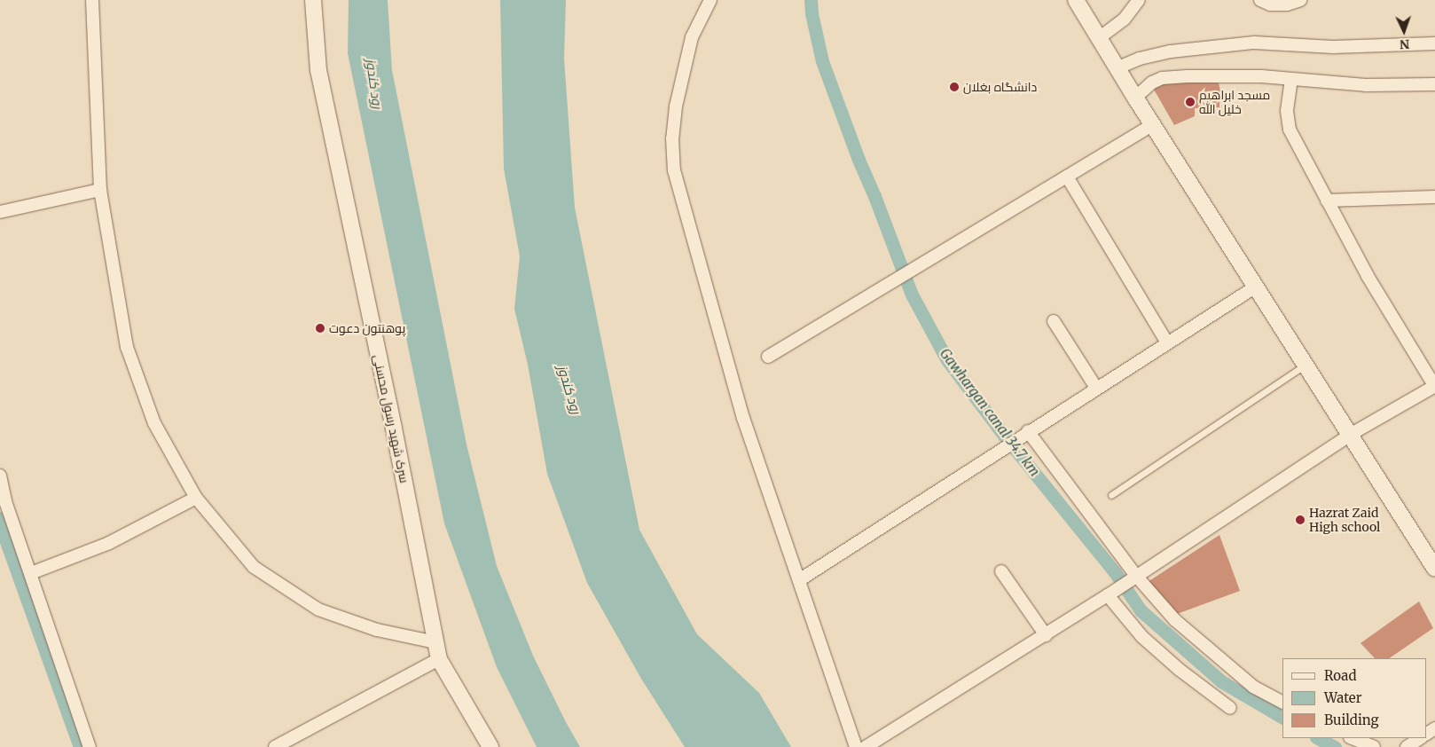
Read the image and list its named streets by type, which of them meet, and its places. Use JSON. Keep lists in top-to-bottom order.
{
  "streets": {
    "street": ["سرک شهید رسول محسنی"]
  },
  "water": ["رود کندوز", "Gawhargan canal 34.7 km"],
  "places": [
    "دانشگاه بغلان",
    "مسجد ابراهیم خلیل الله",
    "پوهنتون دعوت",
    "Hazrat Zaid High school"
  ],
  "legend": ["Road", "Water", "Building"],
  "north": "bottom"
}
